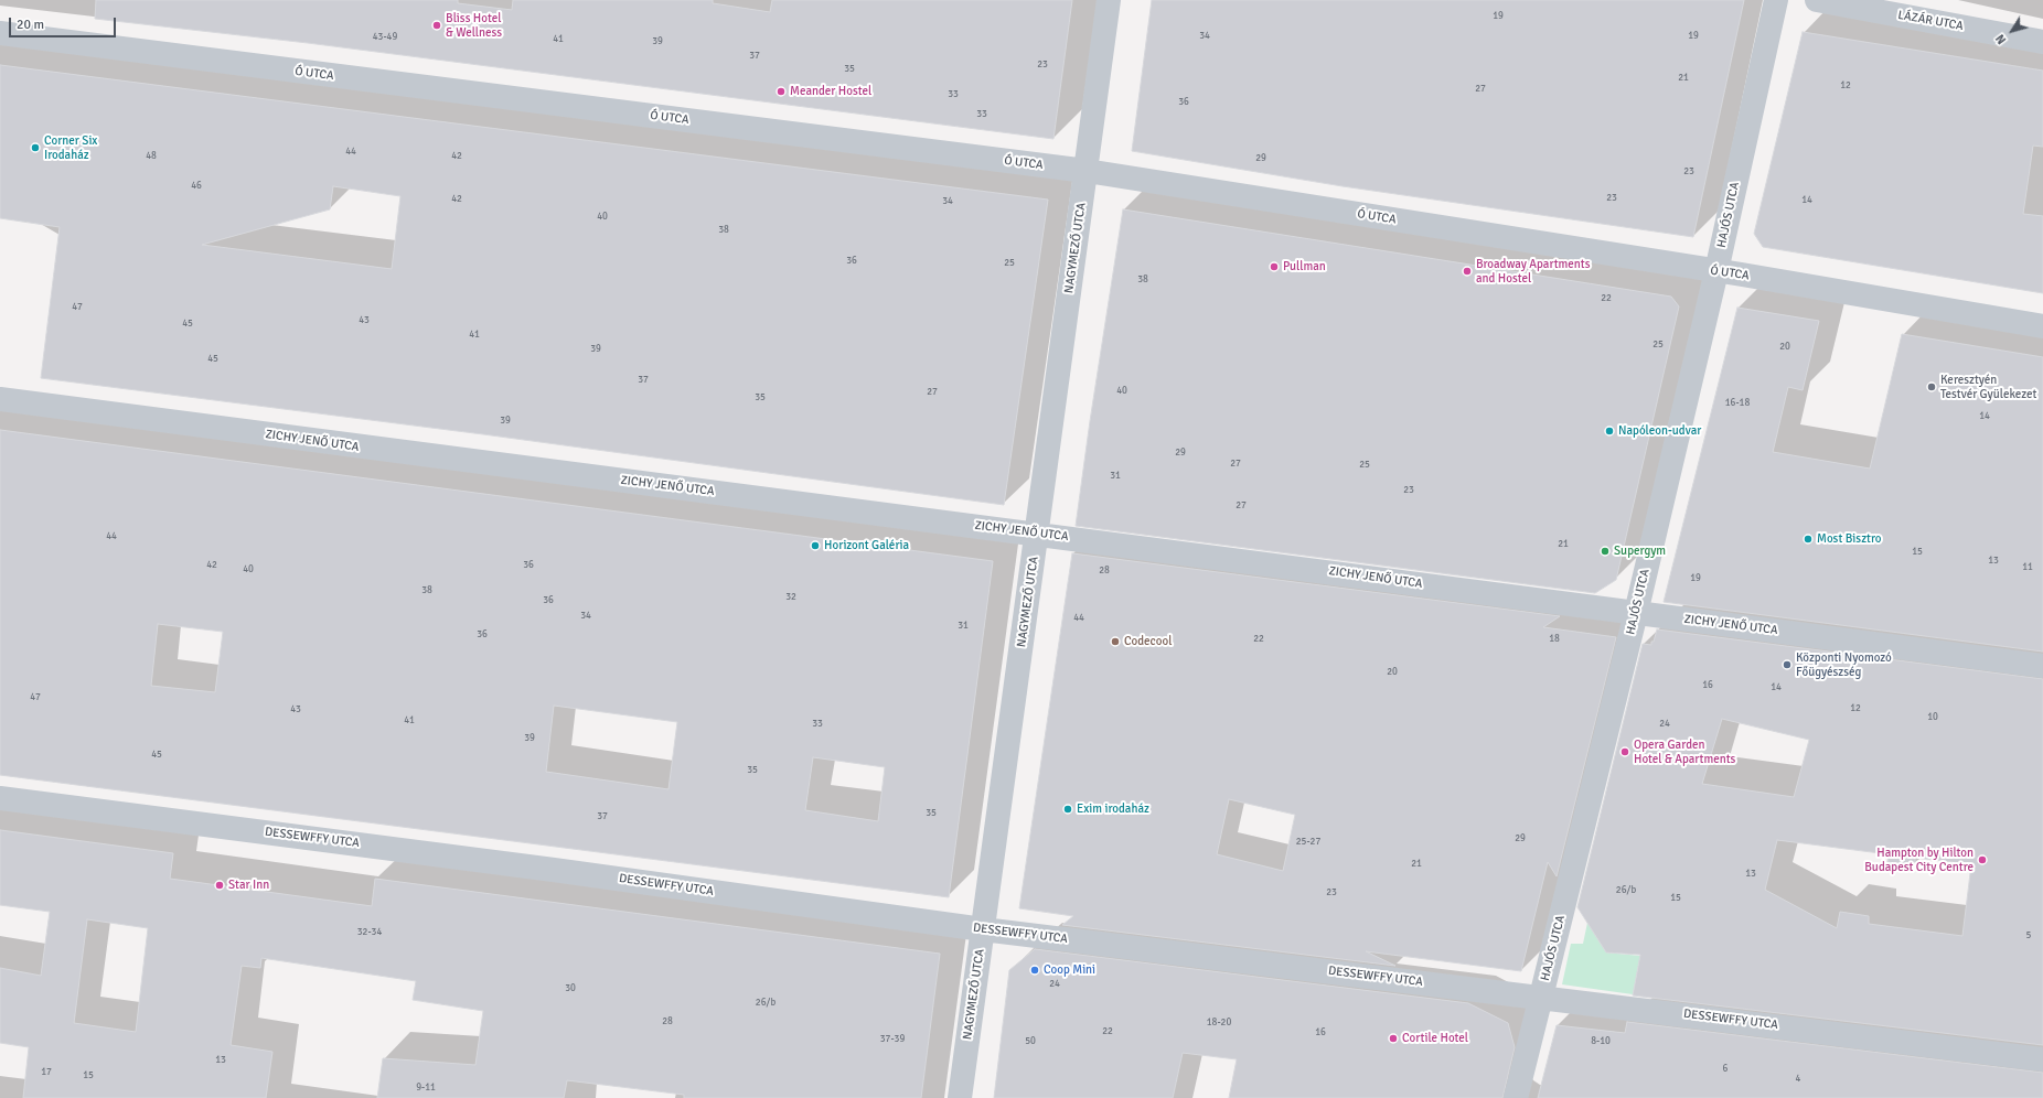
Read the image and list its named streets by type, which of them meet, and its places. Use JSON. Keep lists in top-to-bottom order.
{
  "streets": {
    "street": [
      "LÁZÁR UTCA",
      "Ó UTCA",
      "HAJÓS UTCA",
      "NAGYMEZŐ UTCA",
      "ZICHY JENŐ UTCA",
      "DESSEWFFY UTCA"
    ]
  },
  "crossings": [
    ["Ó UTCA", "HAJÓS UTCA"],
    ["Ó UTCA", "NAGYMEZŐ UTCA"],
    ["HAJÓS UTCA", "ZICHY JENŐ UTCA"],
    ["HAJÓS UTCA", "DESSEWFFY UTCA"],
    ["NAGYMEZŐ UTCA", "ZICHY JENŐ UTCA"],
    ["NAGYMEZŐ UTCA", "DESSEWFFY UTCA"]
  ],
  "places": [
    "Bliss Hotel & Wellness",
    "Meander Hostel",
    "Corner Six Irodaház",
    "Pullman",
    "Broadway Apartments and Hostel",
    "Keresztyén Testvér Gyülekezet",
    "Napóleon-udvar",
    "Most Bisztro",
    "Horizont Galéria",
    "Supergym",
    "Codecool",
    "Központi Nyomozó Főügyészség",
    "Opera Garden Hotel & Apartments",
    "Exim irodaház",
    "Hampton by Hilton Budapest City Centre",
    "Star Inn",
    "Coop Mini",
    "Cortile Hotel"
  ],
  "house_numbers": [
    "19",
    "34",
    "19",
    "43-49",
    "41",
    "39",
    "37",
    "23",
    "35",
    "21",
    "12",
    "27",
    "33",
    "36",
    "33",
    "44",
    "48",
    "42",
    "29",
    "23",
    "46",
    "23",
    "42",
    "14",
    "34",
    "40",
    "38",
    "36",
    "25",
    "38",
    "22",
    "47",
    "43",
    "45",
    "41",
    "25",
    "20",
    "39",
    "45",
    "37",
    "40",
    "27",
    "35",
    "16-18",
    "14",
    "39",
    "29",
    "27",
    "25",
    "31",
    "23",
    "27",
    "44",
    "21",
    "15",
    "13",
    "42",
    "36",
    "11",
    "40",
    "28",
    "19",
    "38",
    "32",
    "36",
    "34",
    "44",
    "31",
    "36",
    "22",
    "18",
    "20",
    "16",
    "14",
    "47",
    "12",
    "43",
    "10",
    "41",
    "33",
    "24",
    "39",
    "45",
    "35",
    "35",
    "37",
    "29",
    "25-27",
    "21",
    "13",
    "26/b",
    "23",
    "15",
    "32-34",
    "5",
    "24",
    "30",
    "26/b",
    "28",
    "18-20",
    "22",
    "16",
    "37-39",
    "50",
    "8-10",
    "13",
    "6",
    "17",
    "15",
    "4",
    "9-11"
  ],
  "scale_bar": "20 m",
  "north": "bottom left"
}
